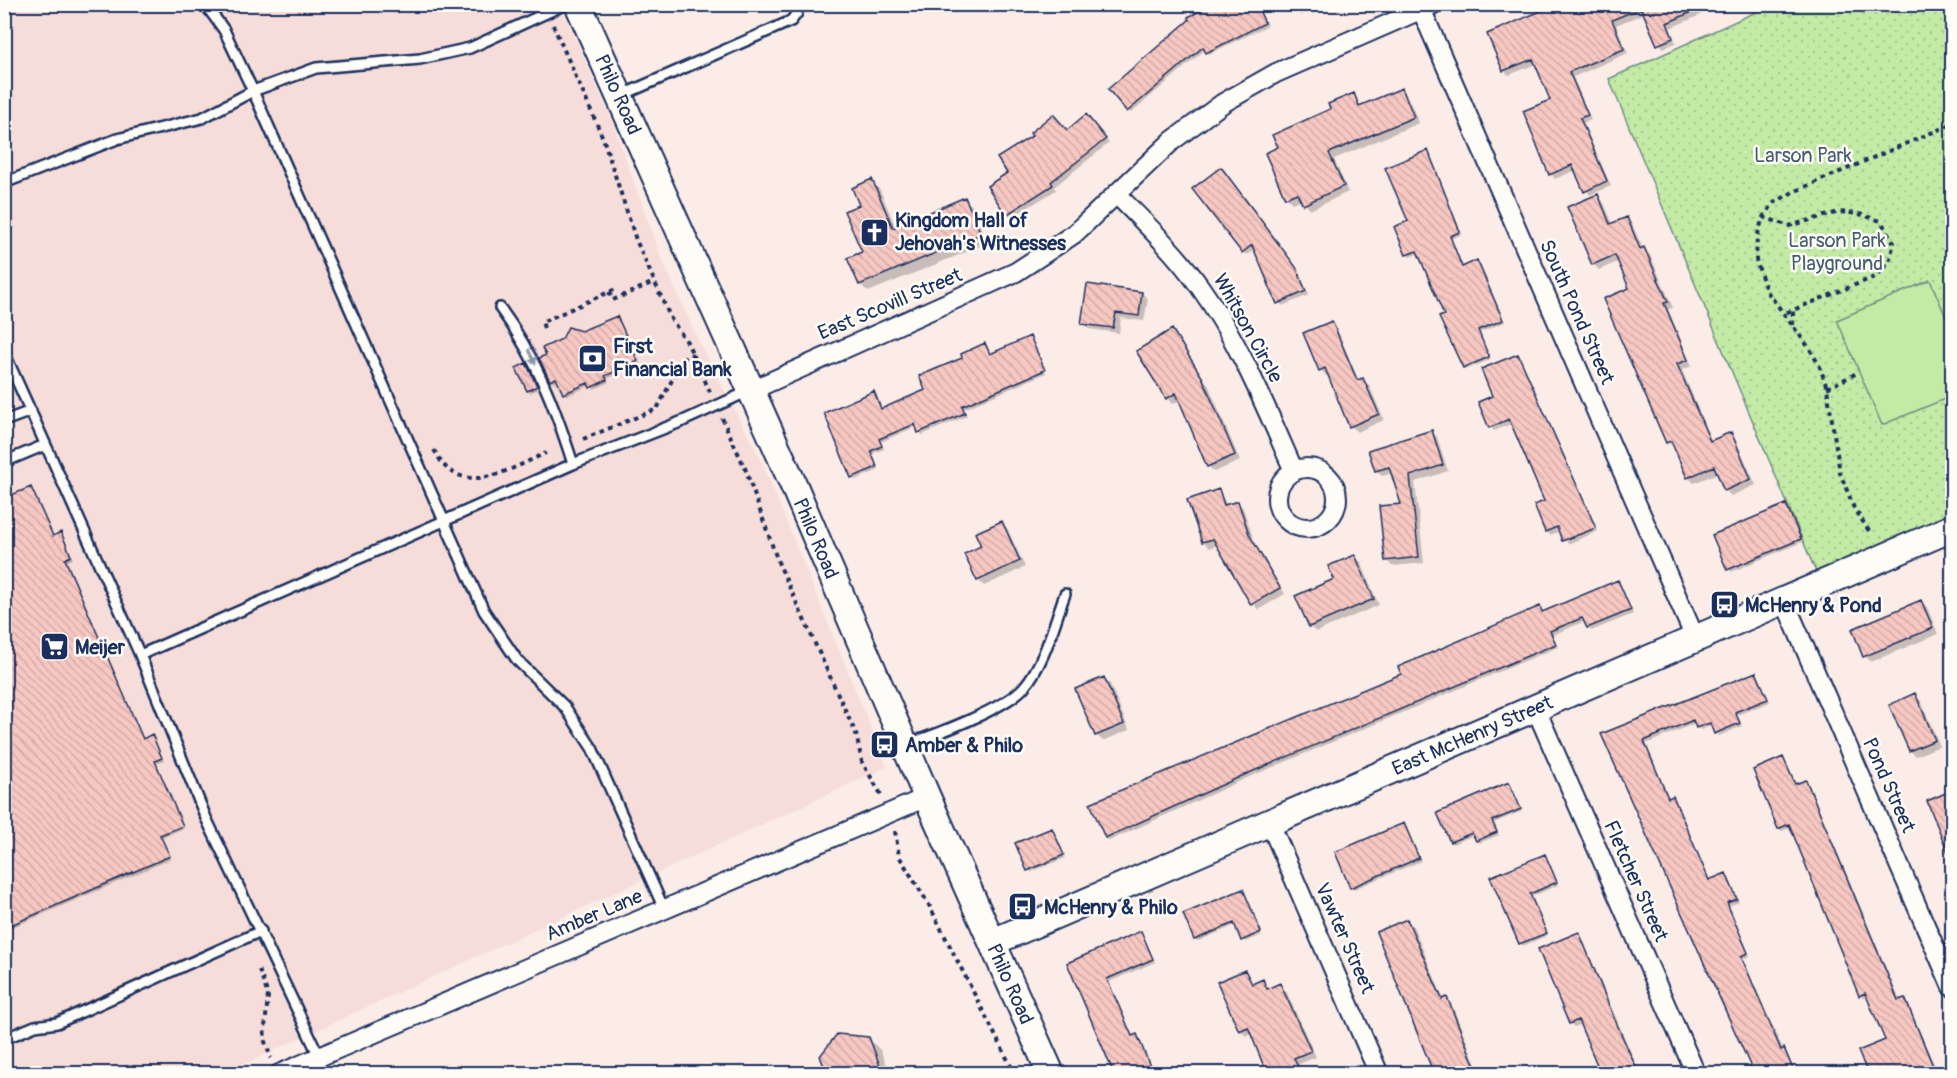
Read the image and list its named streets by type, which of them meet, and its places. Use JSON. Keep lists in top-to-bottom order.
{
  "streets": {
    "main road": ["Philo Road", "East McHenry Street"],
    "street": [
      "East Scovill Street",
      "South Pond Street",
      "Whitson Circle",
      "Pond Street",
      "Fletcher Street",
      "Amber Lane",
      "Vawter Street"
    ]
  },
  "crossings": [
    ["Philo Road", "East Scovill Street"],
    ["Philo Road", "East McHenry Street"],
    ["Philo Road", "Amber Lane"],
    ["East Scovill Street", "South Pond Street"],
    ["East Scovill Street", "Whitson Circle"],
    ["South Pond Street", "East McHenry Street"],
    ["East McHenry Street", "Pond Street"],
    ["East McHenry Street", "Fletcher Street"],
    ["East McHenry Street", "Vawter Street"]
  ],
  "parks": ["Larson Park", "Larson Park Playground"],
  "places": {
    "church": ["Kingdom Hall of Jehovah's Witnesses"],
    "bank": ["First Financial Bank"],
    "bus stop": ["McHenry & Pond", "Amber & Philo", "McHenry & Philo"],
    "supermarket": ["Meijer"]
  }
}
